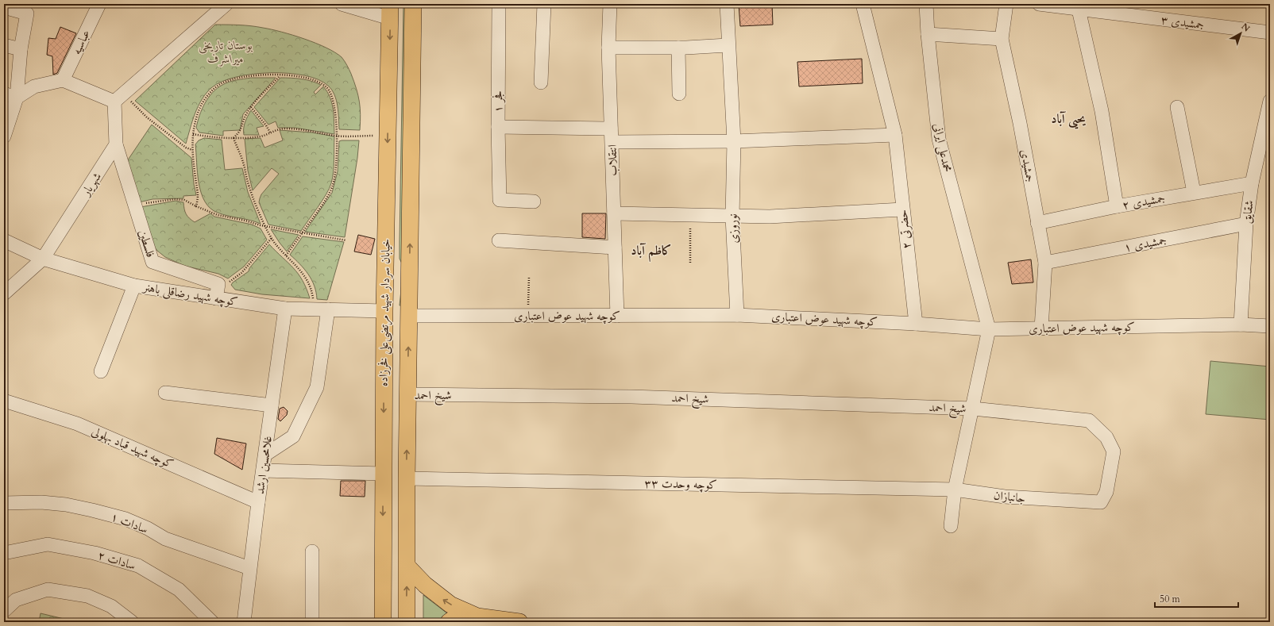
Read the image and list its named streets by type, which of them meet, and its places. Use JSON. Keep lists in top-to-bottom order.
{
  "streets": {
    "main road": ["خیابان سردار شهید مرتضی‌علی فخرزاده"],
    "street": [
      "جمشیدی ۳",
      "عباسیه",
      "فجر ۱",
      "محمدعلی ایرانی",
      "انتقلاب",
      "جمشیدی",
      "شهریار",
      "جمشیدی ۲",
      "شقایق",
      "نوروزی",
      "حضرتی ۲",
      "فلسطین",
      "جمشیدی ۱",
      "کوچه شهید رضاقلی باهنر",
      "کوچه شهید عوض اعتباری",
      "شیخ احمد",
      "کوچه شهید قباد بهلولی",
      "غلامحسین ارشد",
      "کوچه وحدت ۳۳",
      "جانبازان",
      "سادات ۱",
      "سادات ۲"
    ]
  },
  "crossings": [
    ["محمدعلی ایرانی", "کوچه شهید عوض اعتباری"],
    ["انتقلاب", "کوچه شهید عوض اعتباری"],
    ["جمشیدی", "جمشیدی ۲"],
    ["جمشیدی", "جمشیدی ۱"],
    ["جمشیدی", "کوچه شهید عوض اعتباری"],
    ["شهریار", "فلسطین"],
    ["شهریار", "کوچه شهید رضاقلی باهنر"],
    ["جمشیدی ۲", "شقایق"],
    ["شقایق", "جمشیدی ۱"],
    ["شقایق", "کوچه شهید عوض اعتباری"],
    ["نوروزی", "کوچه شهید عوض اعتباری"],
    ["حضرتی ۲", "کوچه شهید عوض اعتباری"],
    ["فلسطین", "کوچه شهید رضاقلی باهنر"],
    ["کوچه شهید رضاقلی باهنر", "خیابان سردار شهید مرتضی‌علی فخرزاده"],
    ["کوچه شهید رضاقلی باهنر", "غلامحسین ارشد"],
    ["خیابان سردار شهید مرتضی‌علی فخرزاده", "کوچه شهید عوض اعتباری"],
    ["خیابان سردار شهید مرتضی‌علی فخرزاده", "شیخ احمد"],
    ["خیابان سردار شهید مرتضی‌علی فخرزاده", "کوچه وحدت ۳۳"],
    ["شیخ احمد", "جانبازان"],
    ["کوچه شهید قباد بهلولی", "غلامحسین ارشد"],
    ["غلامحسین ارشد", "سادات ۱"],
    ["کوچه وحدت ۳۳", "جانبازان"]
  ],
  "districts": ["یحیی آباد", "کاظم آباد"],
  "parks": ["بوستان تاریخی میراشرف"],
  "scale_bar": "50 m",
  "north": "top right"
}
